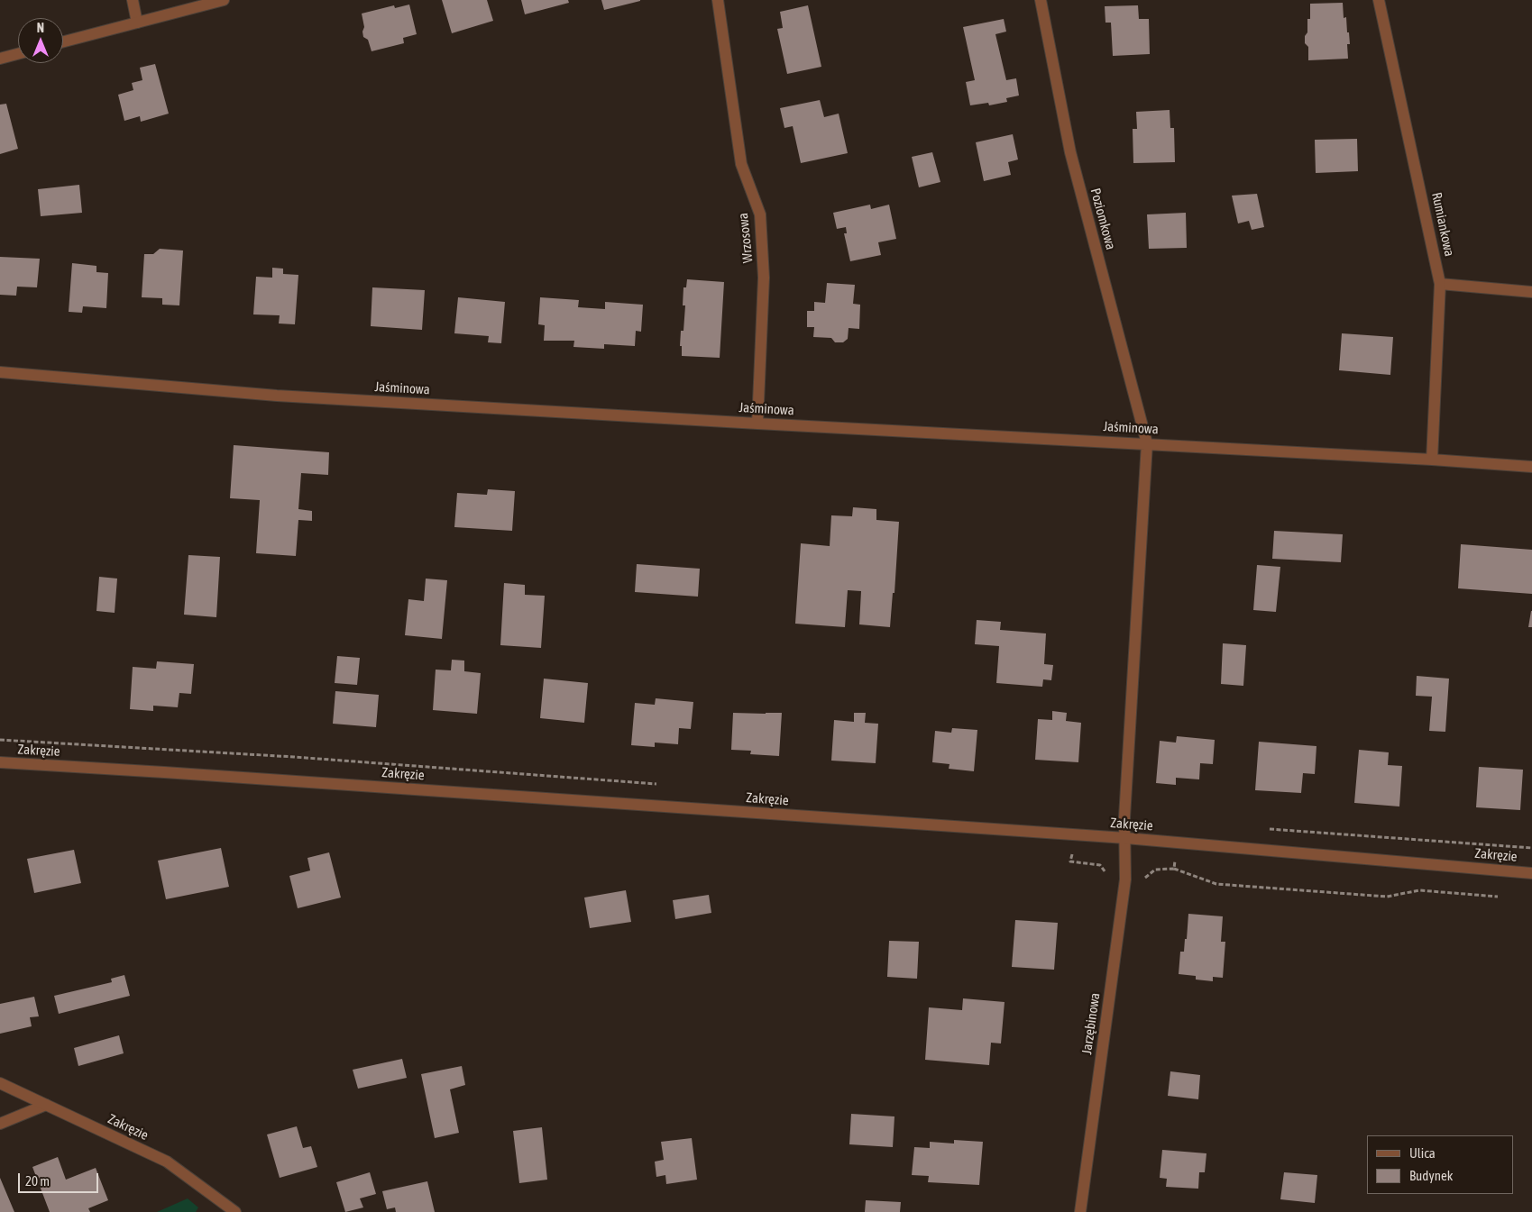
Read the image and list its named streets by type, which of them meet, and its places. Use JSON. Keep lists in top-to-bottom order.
{
  "streets": {
    "street": [
      "Poziomkowa",
      "Rumiankowa",
      "Wrzosowa",
      "Jaśminowa",
      "Zakręzie",
      "Jarzębinowa"
    ]
  },
  "crossings": [
    ["Poziomkowa", "Jaśminowa"],
    ["Poziomkowa", "Zakręzie"],
    ["Poziomkowa", "Jarzębinowa"],
    ["Rumiankowa", "Jaśminowa"],
    ["Wrzosowa", "Jaśminowa"],
    ["Zakręzie", "Jarzębinowa"]
  ],
  "legend": ["Ulica", "Budynek"],
  "scale_bar": "20 m",
  "north": "top"
}
